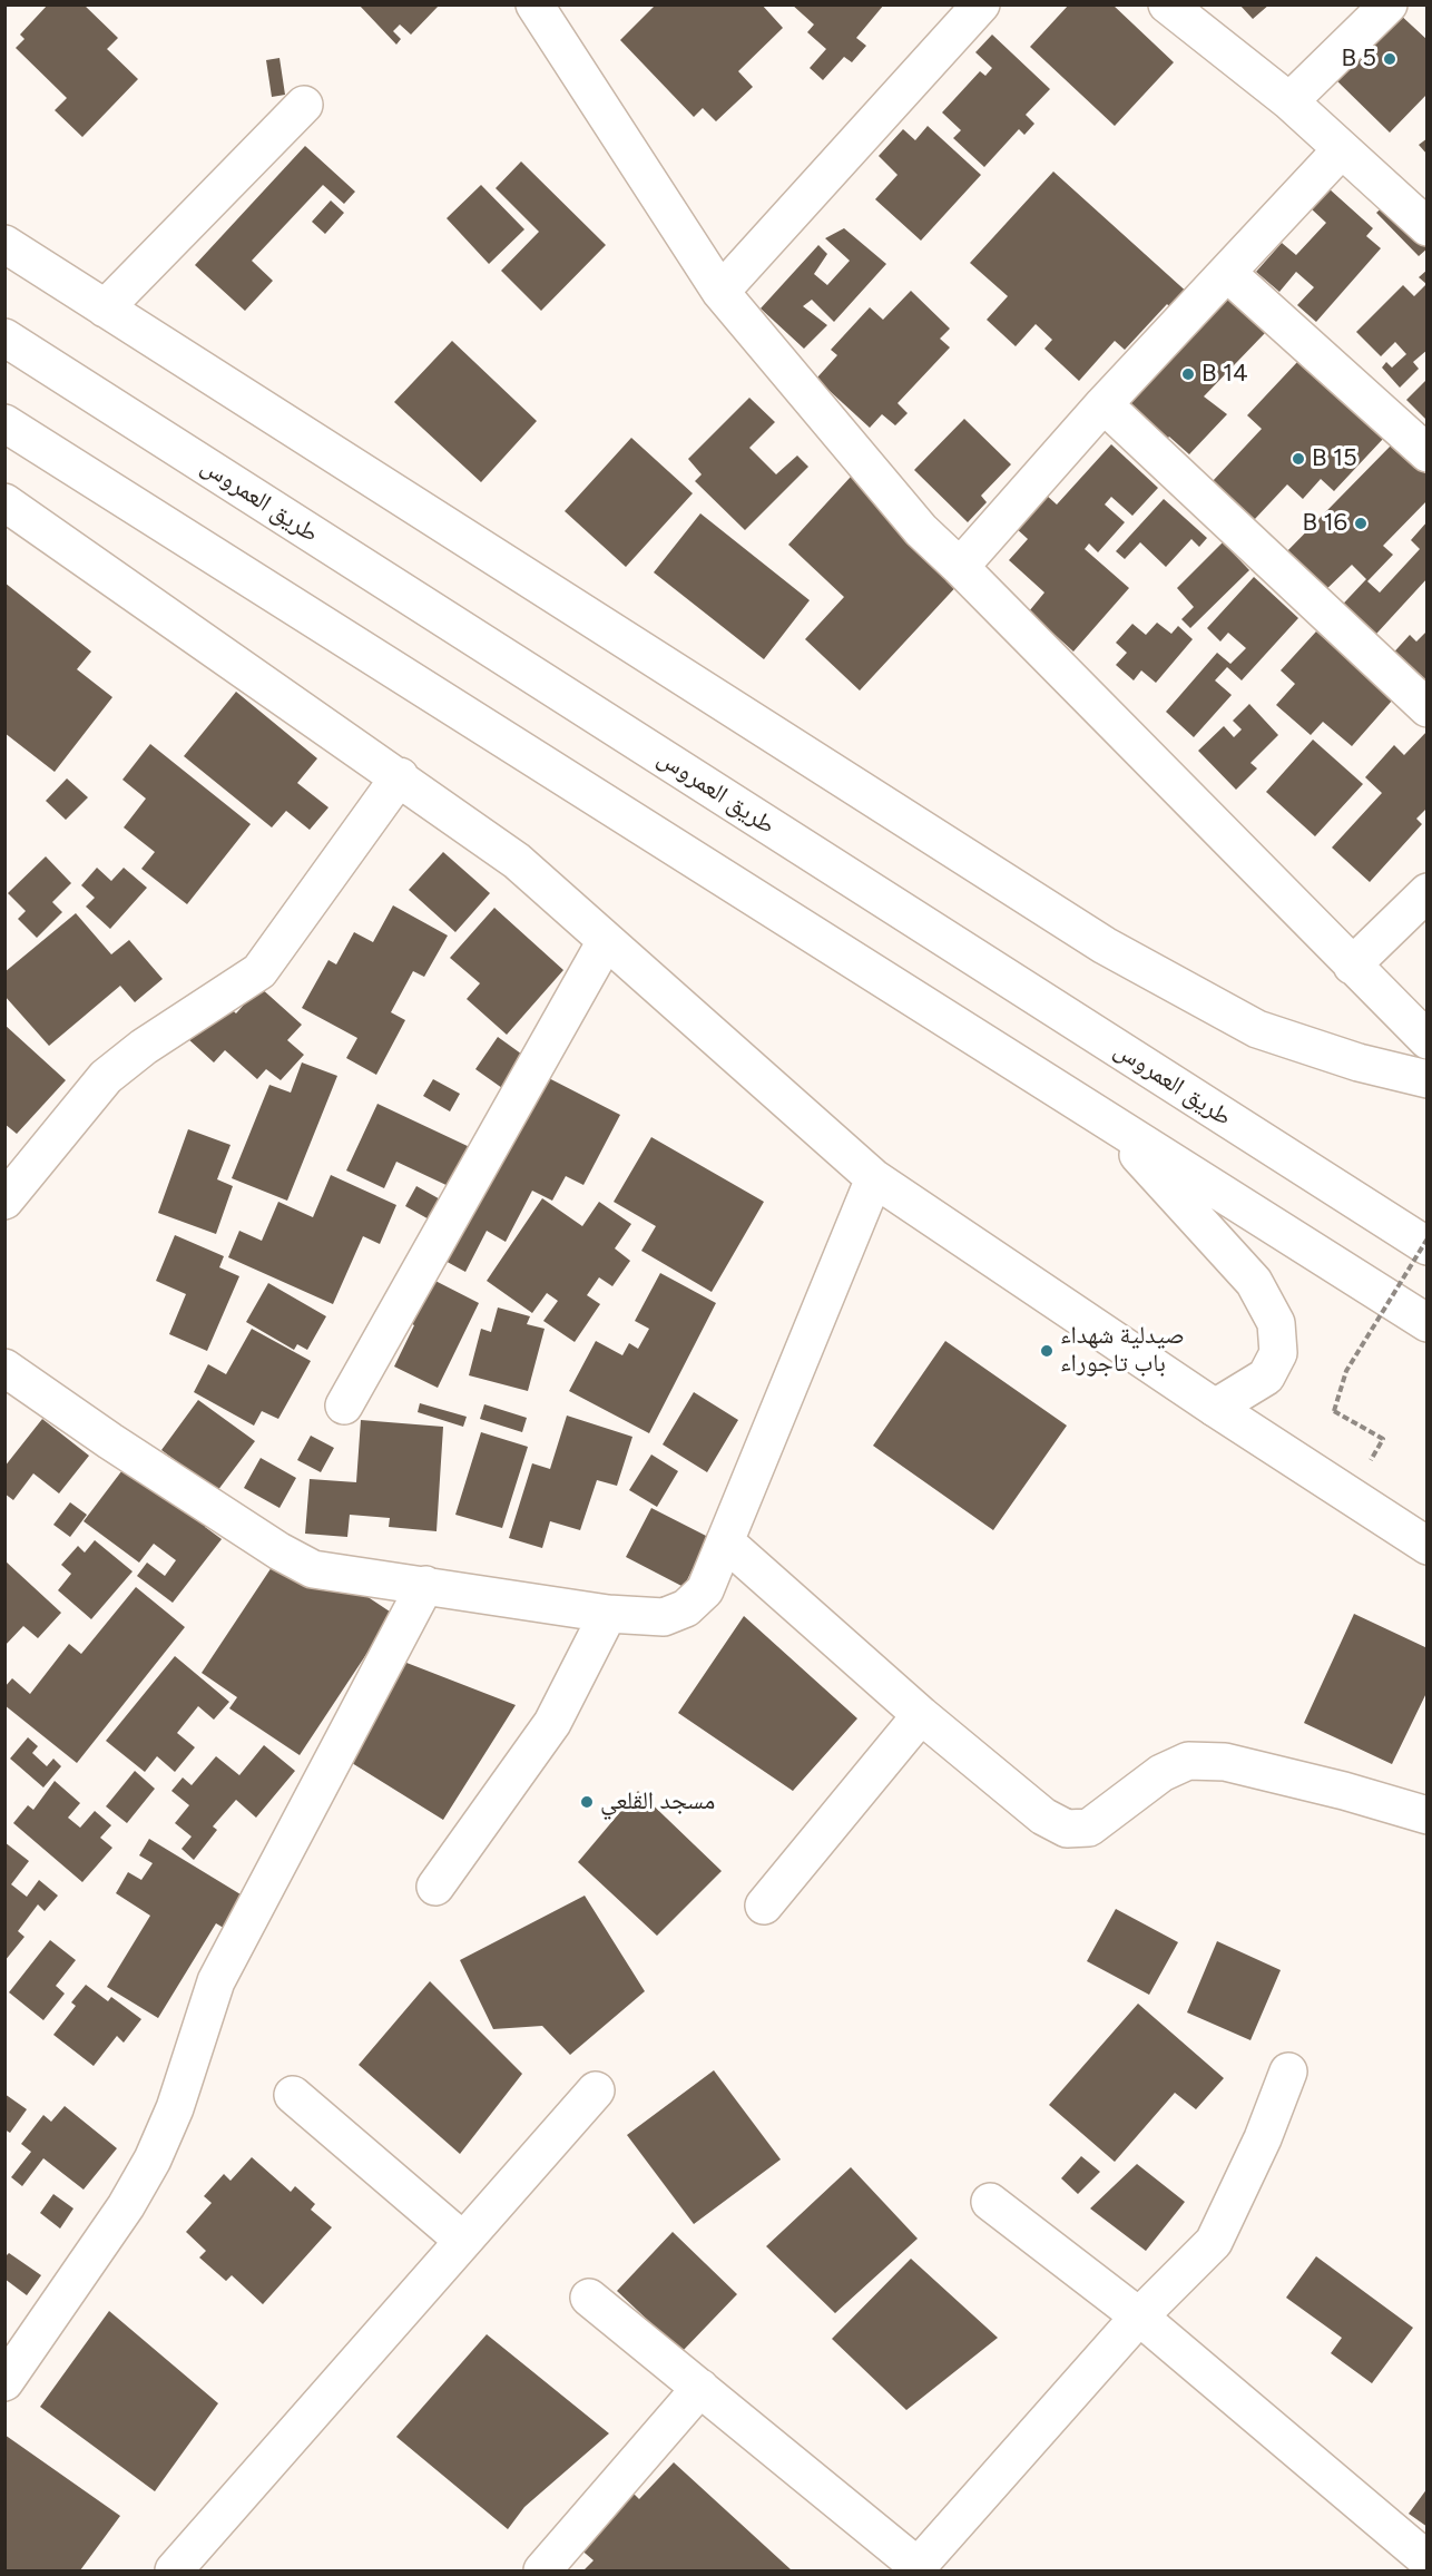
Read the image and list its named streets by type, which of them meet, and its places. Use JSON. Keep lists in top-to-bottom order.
{
  "streets": {
    "street": ["طريق العمروس"]
  },
  "places": [
    "B 5",
    "B 14",
    "B 15",
    "B 16",
    "صيدلية شهداء باب تاجوراء",
    "مسجد القلعي"
  ]
}
